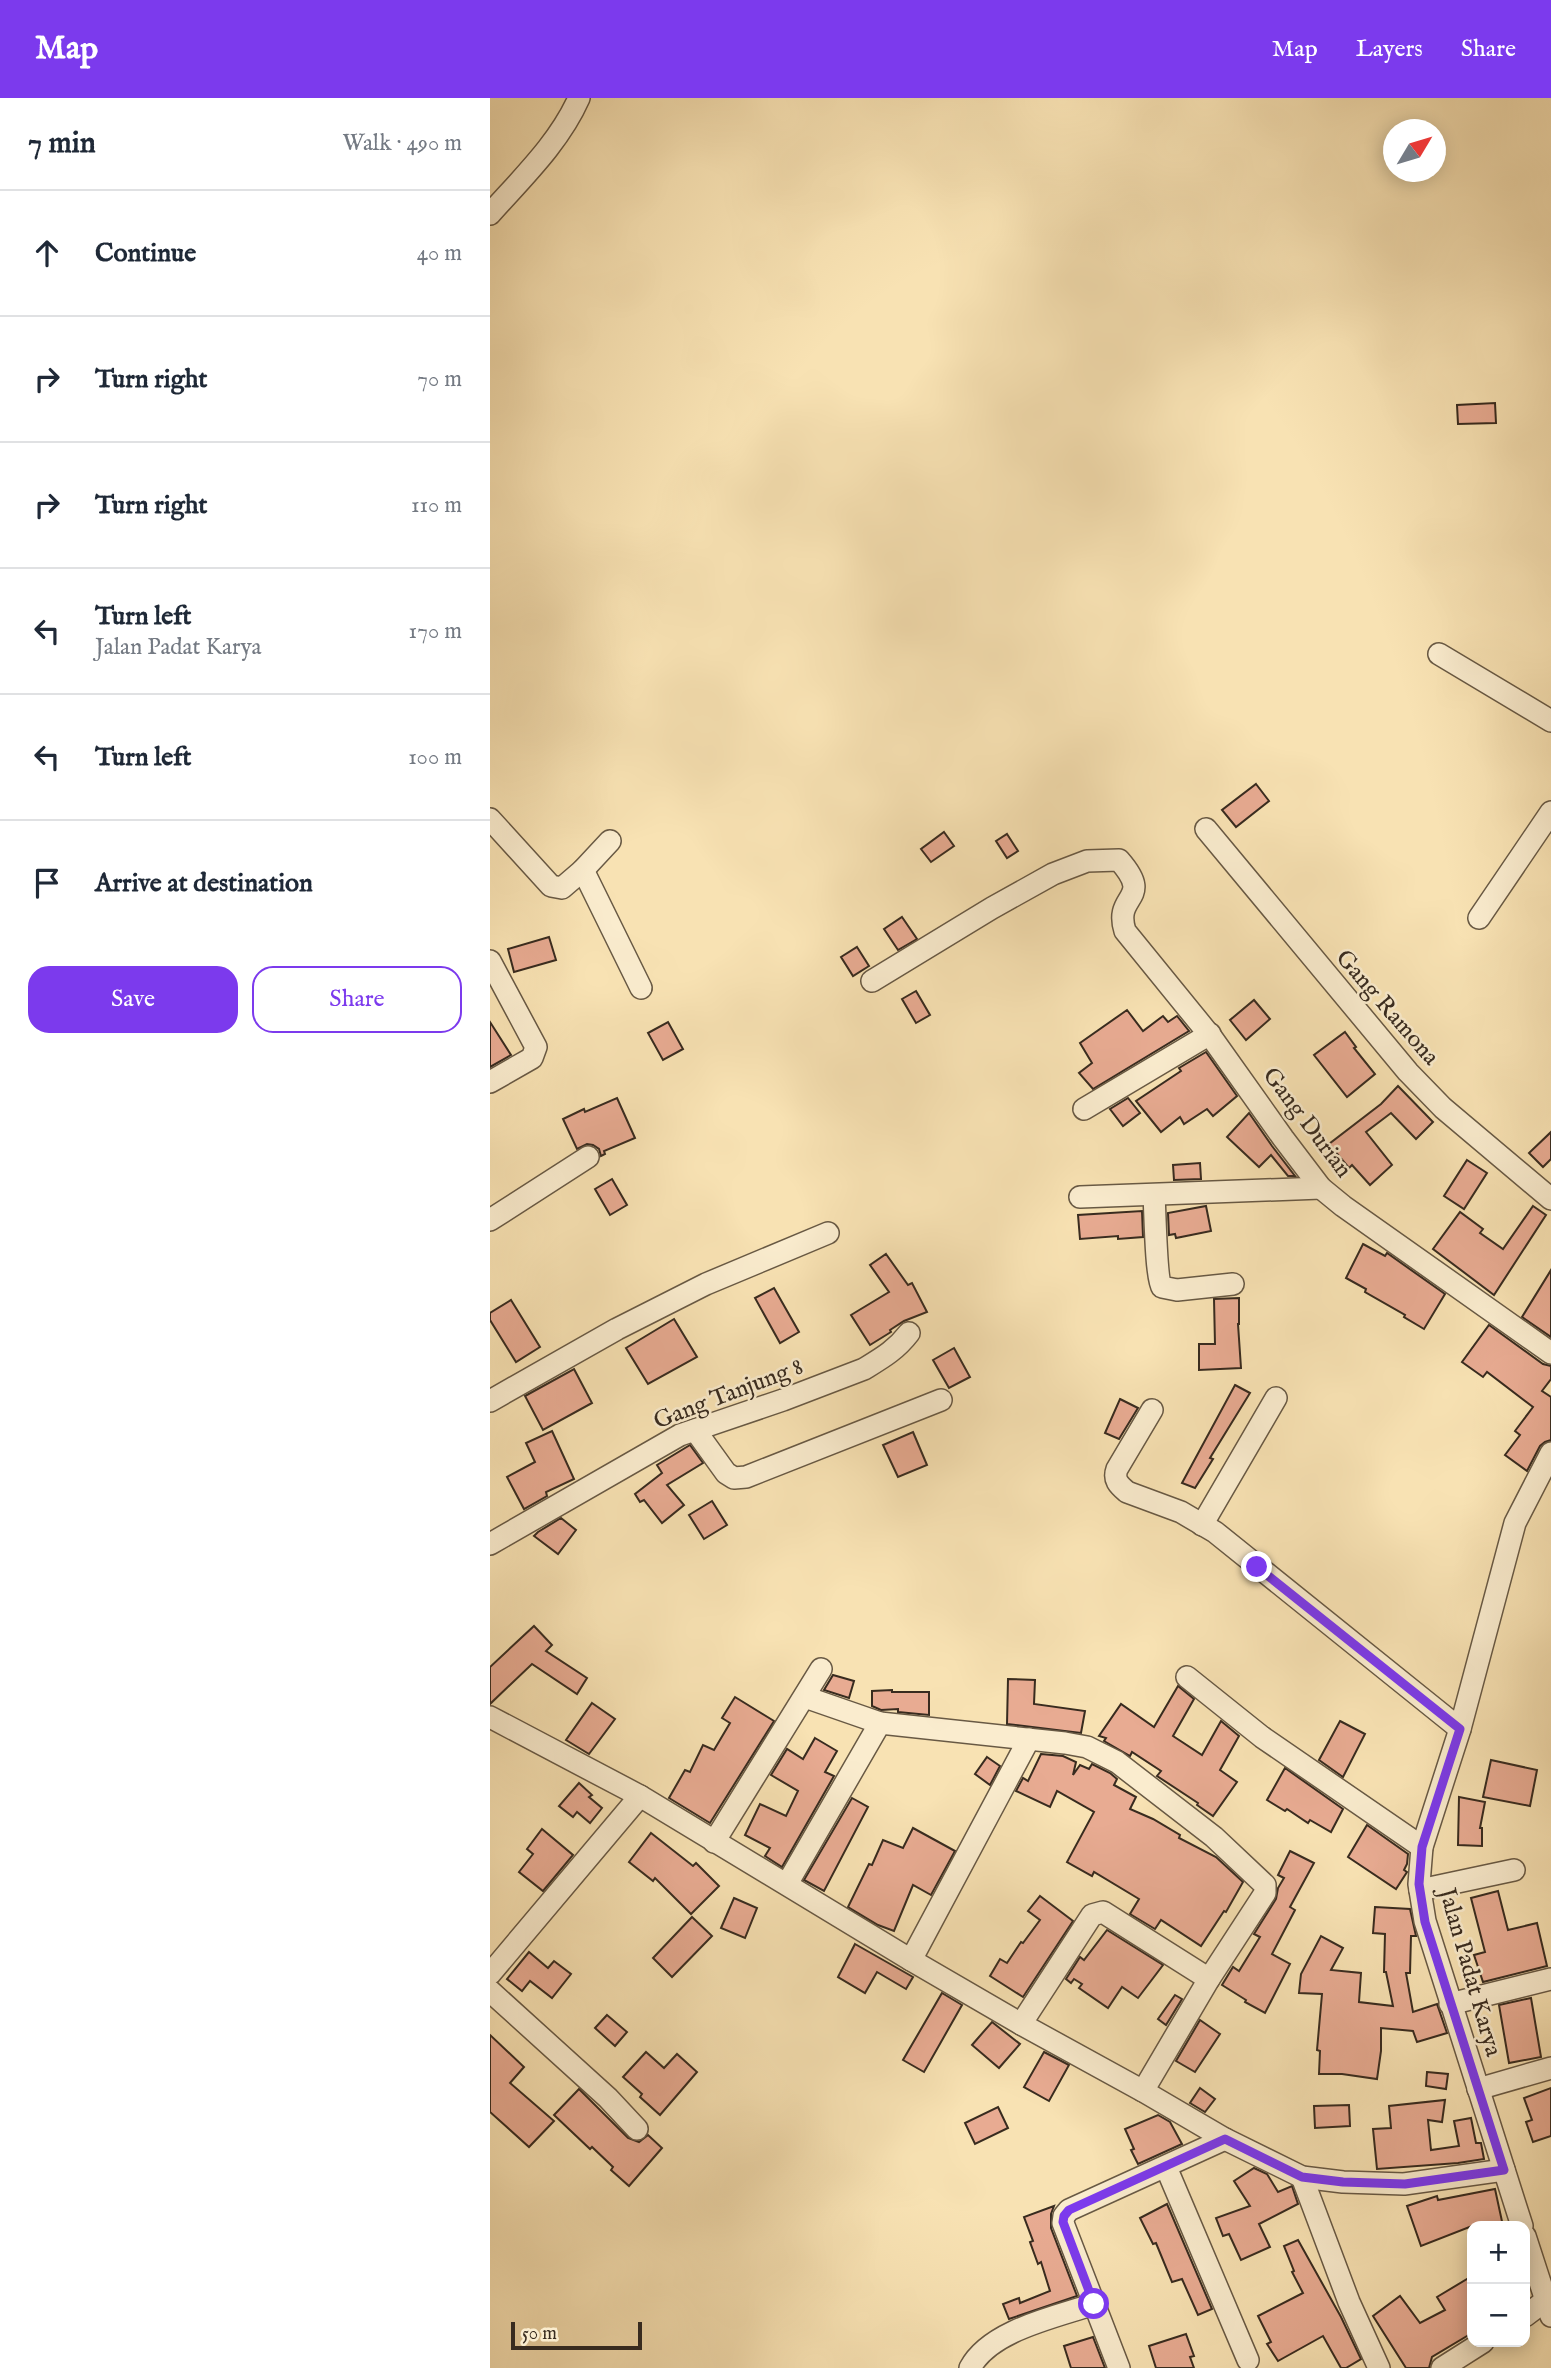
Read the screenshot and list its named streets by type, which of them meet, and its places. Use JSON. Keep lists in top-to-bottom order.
{
  "streets": {
    "street": [
      "Gang Ramona",
      "Gang Durian",
      "Gang Tanjung 8",
      "Jalan Padat Karya"
    ]
  },
  "scale_bar": "50 m",
  "north": "top right",
  "page": {
    "header": "Map",
    "nav": ["Map", "Layers", "Share"],
    "heading": ["7 min", "Walk · 490 m"],
    "list": [
      ["Continue", "40 m"],
      ["Turn right", "70 m"],
      ["Turn right", "110 m"],
      ["Turn left", "Jalan Padat Karya", "170 m"],
      ["Turn left", "100 m"],
      "Arrive at destination"
    ],
    "buttons": ["Save", "Share"],
    "map_buttons": ["+", "−"],
    "scale": "50 m"
  }
}
